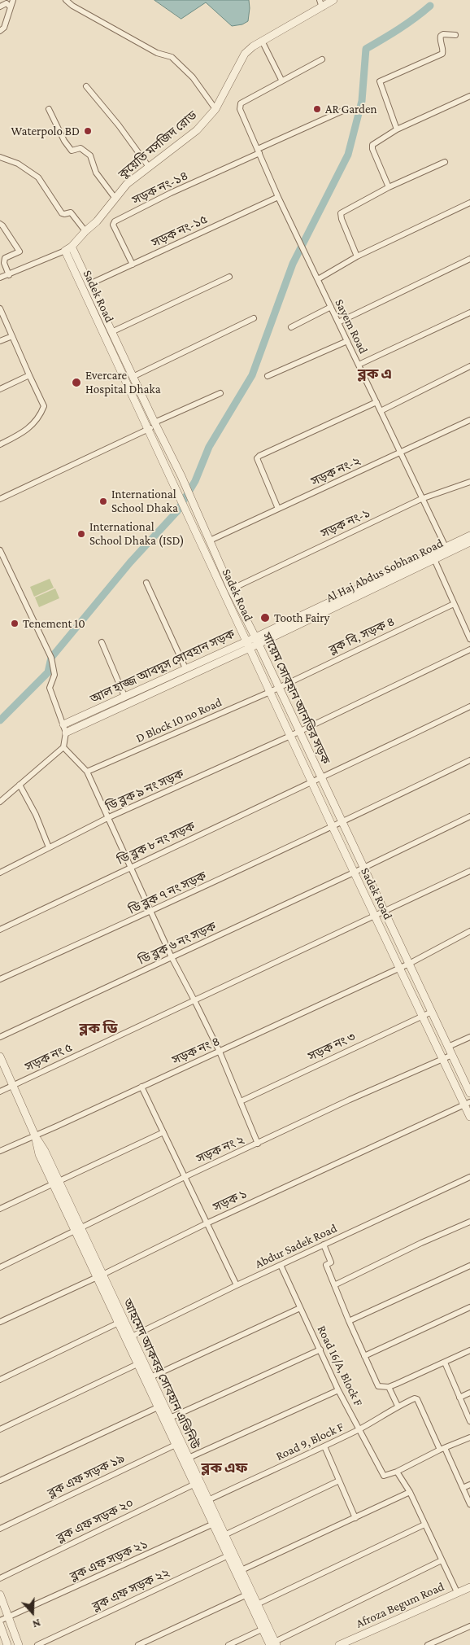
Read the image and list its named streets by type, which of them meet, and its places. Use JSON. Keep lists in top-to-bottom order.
{
  "streets": {
    "street": [
      "কুয়েতি মসজিদ রোড",
      "সড়ক নং-১৪",
      "সড়ক নং-১৫",
      "Sadek Road",
      "Sayem Road",
      "সড়ক নং-২",
      "সড়ক নং-১",
      "Al Haj Abdus Sobhan Road",
      "ব্লক বি, সড়ক ৪",
      "আল হাজ্জ আবদুস সোবহান সড়ক",
      "সায়েম সোবহান আনভির সড়ক",
      "D Block 10 no Road",
      "ডি ব্লক ৯ নং সড়ক",
      "ডি ব্লক ৮ নং সড়ক",
      "ডি ব্লক ৭ নং সড়ক",
      "ডি ব্লক ৬ নং সড়ক",
      "সড়ক নং ৩",
      "সড়ক নং ৪",
      "সড়ক নং ৫",
      "সড়ক নং ২",
      "সড়ক ১",
      "Abdur Sadek Road",
      "Road 16/A, Block F",
      "আহমেদ আকবর সোবহান এভিনিউ",
      "Road 9, Block F",
      "ব্লক এফ সড়ক ১৯",
      "ব্লক এফ সড়ক ২০",
      "ব্লক এফ সড়ক ২১",
      "ব্লক এফ সড়ক ২২",
      "Afroza Begum Road"
    ]
  },
  "crossings": [
    ["কুয়েতি মসজিদ রোড", "Sadek Road"],
    ["কুয়েতি মসজিদ রোড", "সায়েম সোবহান আনভির সড়ক"],
    ["সড়ক নং-১৪", "সড়ক নং-১৫"],
    ["সড়ক নং-১৪", "Sayem Road"],
    ["সড়ক নং-১৫", "Sayem Road"],
    ["সড়ক নং-১৫", "সায়েম সোবহান আনভির সড়ক"],
    ["Sadek Road", "Al Haj Abdus Sobhan Road"],
    ["Sadek Road", "আল হাজ্জ আবদুস সোবহান সড়ক"],
    ["Sadek Road", "সায়েম সোবহান আনভির সড়ক"],
    ["Sadek Road", "D Block 10 no Road"],
    ["Sadek Road", "ডি ব্লক ৯ নং সড়ক"],
    ["Sadek Road", "ডি ব্লক ৮ নং সড়ক"],
    ["Sadek Road", "ডি ব্লক ৭ নং সড়ক"],
    ["Sadek Road", "ডি ব্লক ৬ নং সড়ক"],
    ["Sadek Road", "সড়ক নং ৩"],
    ["Sadek Road", "সড়ক নং ৪"],
    ["Sadek Road", "সড়ক নং ৫"],
    ["Sadek Road", "সড়ক নং ২"],
    ["Sayem Road", "সড়ক নং-২"],
    ["Sayem Road", "সড়ক নং-১"],
    ["সড়ক নং-২", "সায়েম সোবহান আনভির সড়ক"],
    ["সড়ক নং-১", "সায়েম সোবহান আনভির সড়ক"],
    ["Al Haj Abdus Sobhan Road", "আল হাজ্জ আবদুস সোবহান সড়ক"],
    ["Al Haj Abdus Sobhan Road", "সায়েম সোবহান আনভির সড়ক"],
    ["ব্লক বি, সড়ক ৪", "সায়েম সোবহান আনভির সড়ক"],
    ["ব্লক বি, সড়ক ৪", "D Block 10 no Road"],
    ["সায়েম সোবহান আনভির সড়ক", "D Block 10 no Road"],
    ["সায়েম সোবহান আনভির সড়ক", "ডি ব্লক ৯ নং সড়ক"],
    ["সায়েম সোবহান আনভির সড়ক", "ডি ব্লক ৮ নং সড়ক"],
    ["সায়েম সোবহান আনভির সড়ক", "ডি ব্লক ৭ নং সড়ক"],
    ["সায়েম সোবহান আনভির সড়ক", "ডি ব্লক ৬ নং সড়ক"],
    ["সায়েম সোবহান আনভির সড়ক", "সড়ক নং ৩"],
    ["সায়েম সোবহান আনভির সড়ক", "সড়ক নং ৪"],
    ["সায়েম সোবহান আনভির সড়ক", "সড়ক নং ৫"],
    ["সায়েম সোবহান আনভির সড়ক", "সড়ক নং ২"],
    ["সড়ক নং ৪", "আহমেদ আকবর সোবহান এভিনিউ"],
    ["সড়ক নং ৫", "আহমেদ আকবর সোবহান এভিনিউ"],
    ["সড়ক নং ২", "আহমেদ আকবর সোবহান এভিনিউ"],
    ["সড়ক ১", "আহমেদ আকবর সোবহান এভিনিউ"],
    ["Abdur Sadek Road", "Road 16/A, Block F"],
    ["Abdur Sadek Road", "আহমেদ আকবর সোবহান এভিনিউ"],
    ["Road 16/A, Block F", "Road 9, Block F"],
    ["আহমেদ আকবর সোবহান এভিনিউ", "Road 9, Block F"],
    ["আহমেদ আকবর সোবহান এভিনিউ", "ব্লক এফ সড়ক ১৯"],
    ["আহমেদ আকবর সোবহান এভিনিউ", "ব্লক এফ সড়ক ২০"],
    ["আহমেদ আকবর সোবহান এভিনিউ", "ব্লক এফ সড়ক ২১"],
    ["আহমেদ আকবর সোবহান এভিনিউ", "ব্লক এফ সড়ক ২২"]
  ],
  "districts": ["ব্লক এ", "ব্লক ডি", "ব্লক এফ"],
  "places": [
    "AR Garden",
    "Waterpolo BD",
    "Evercare Hospital Dhaka",
    "International School Dhaka",
    "International School Dhaka (ISD)",
    "Tooth Fairy",
    "Tenement 10"
  ],
  "north": "bottom"
}
